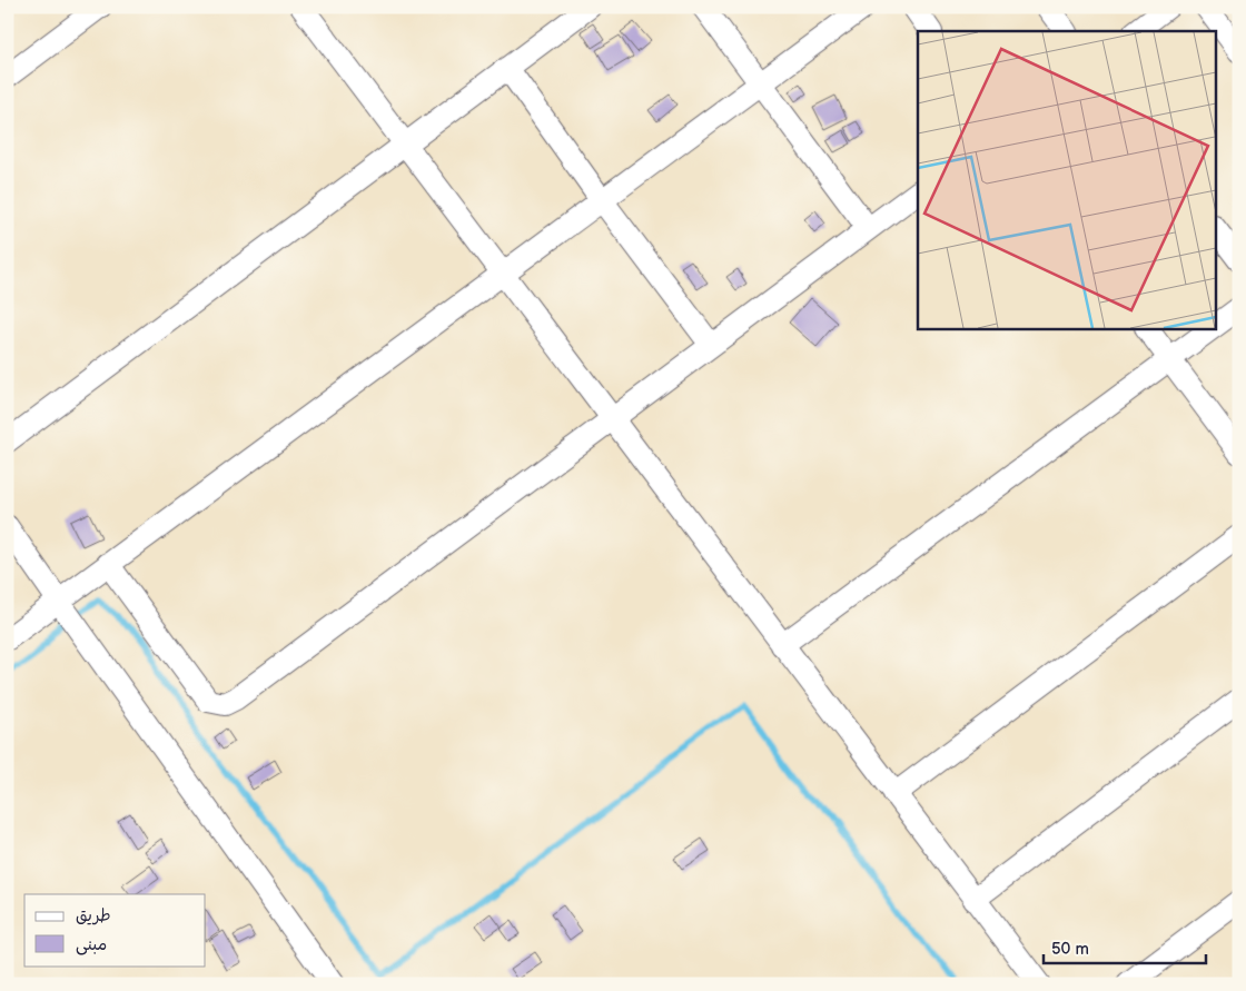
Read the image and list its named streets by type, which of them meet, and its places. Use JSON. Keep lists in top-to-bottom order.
{
  "legend": ["طريق", "مبنى"],
  "scale_bar": "50 m"
}
